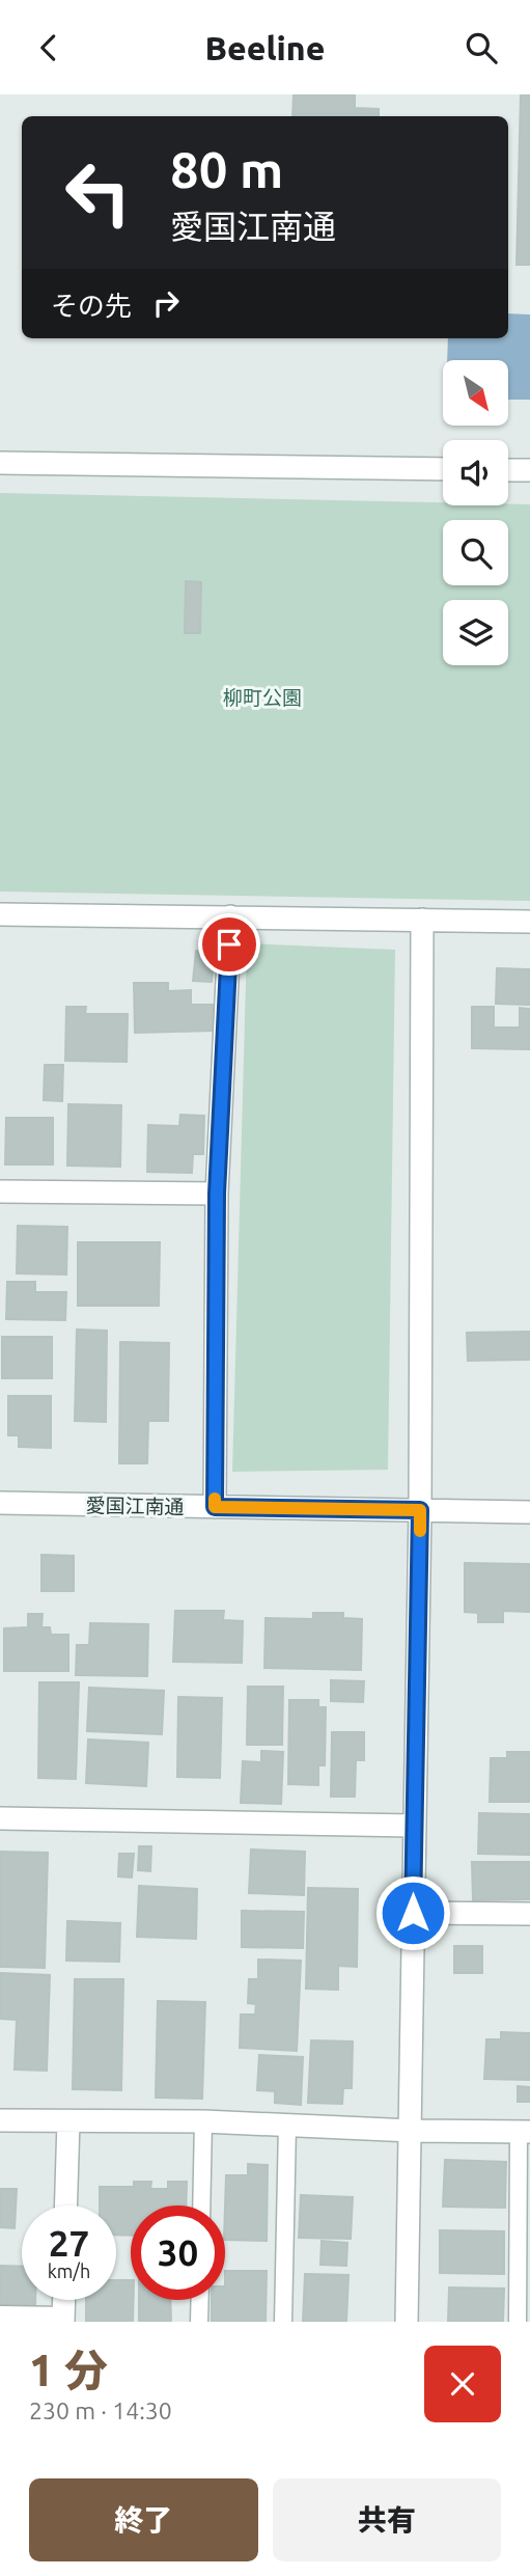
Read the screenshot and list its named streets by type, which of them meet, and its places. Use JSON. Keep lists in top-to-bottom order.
{
  "streets": {
    "street": ["愛国江南通"]
  },
  "parks": ["柳町公園"],
  "north": "bottom right",
  "page": {
    "header": "Beeline",
    "turn": ["80 m", "愛国江南通"],
    "then": "その先",
    "speed": "27 km/h",
    "limit": "30",
    "heading": ["1 分", "230 m · 14:30"],
    "buttons": ["終了", "共有"]
  }
}
